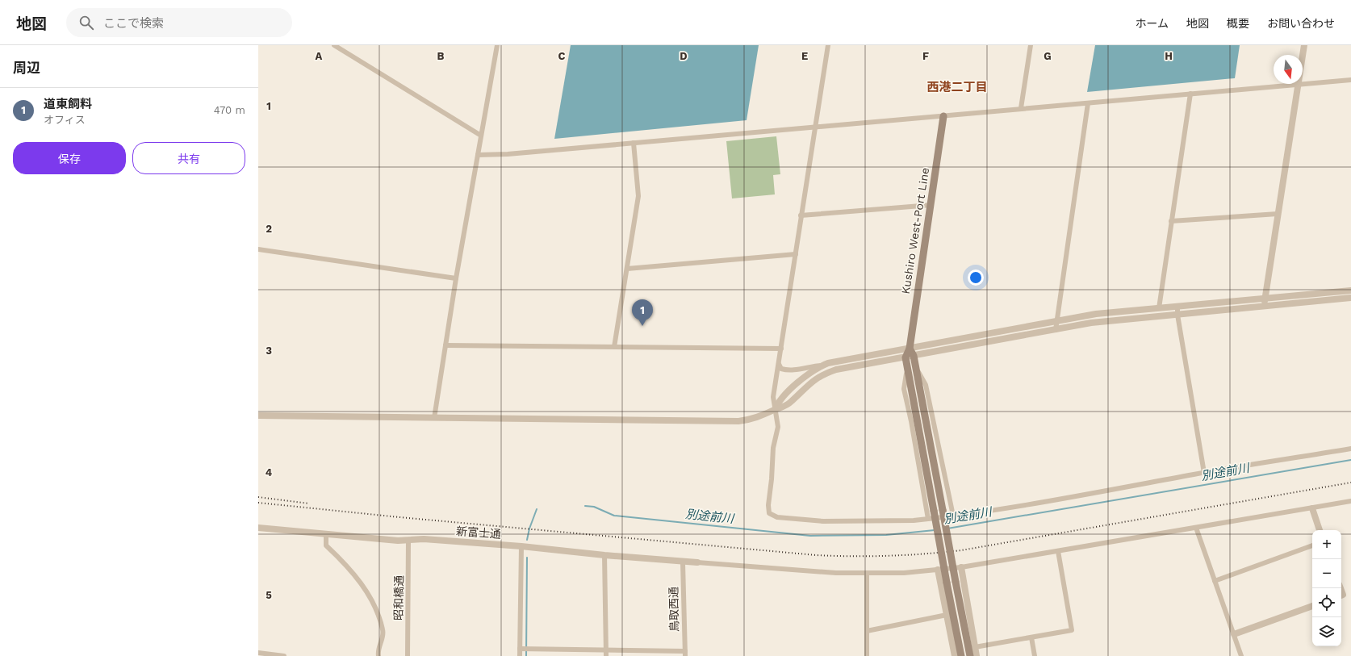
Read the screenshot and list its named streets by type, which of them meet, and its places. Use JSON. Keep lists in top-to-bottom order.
{
  "streets": {
    "main road": ["Kushiro West-Port Line"],
    "street": ["新富士通", "昭和橋通", "鳥取西通"]
  },
  "crossings": [
    ["新富士通", "昭和橋通"],
    ["新富士通", "鳥取西通"]
  ],
  "districts": ["西港二丁目"],
  "water": ["別途前川"],
  "north": "bottom",
  "page": {
    "header": "地図",
    "search": "ここで検索",
    "nav": [
      "ホーム",
      "地図",
      "概要",
      "お問い合わせ"
    ],
    "heading": "周辺",
    "list": [
      {
        "mark": "1",
        "name": "道東飼料",
        "note": "オフィス",
        "value": "470 m"
      }
    ],
    "buttons": ["保存", "共有"],
    "pins": "1",
    "map_buttons": ["+", "−"]
  },
  "grid": {
    "columns": [
      "A",
      "B",
      "C",
      "D",
      "E",
      "F",
      "G",
      "H"
    ],
    "rows": [
      "1",
      "2",
      "3",
      "4",
      "5"
    ]
  }
}
